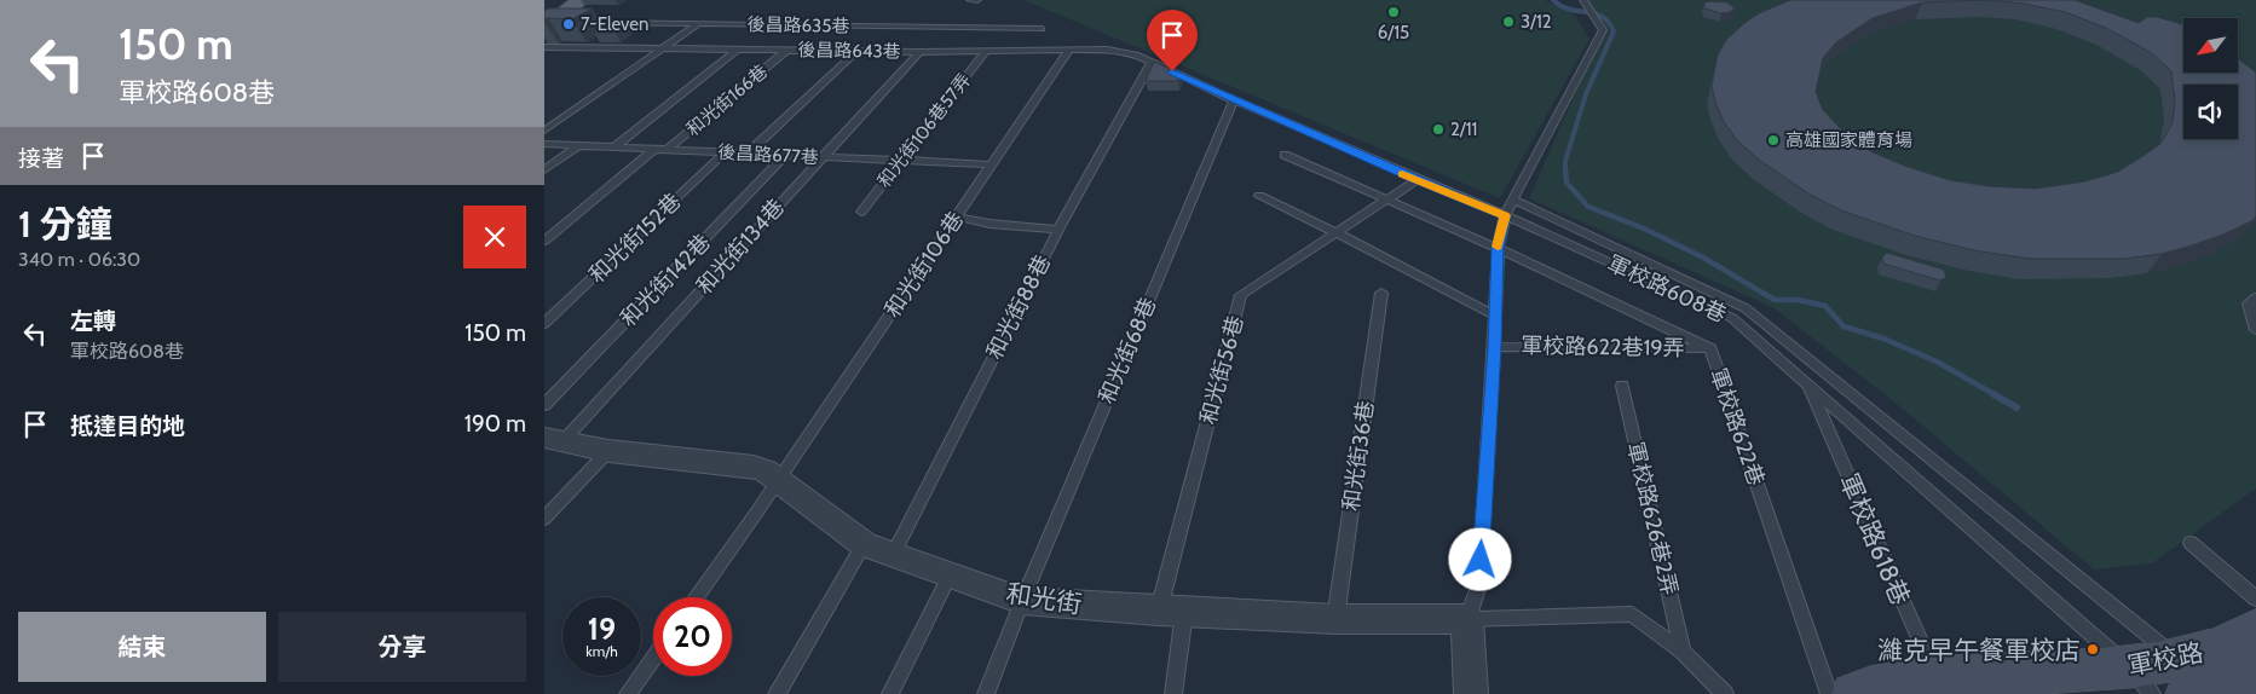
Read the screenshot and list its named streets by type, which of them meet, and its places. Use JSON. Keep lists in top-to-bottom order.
{
  "streets": {
    "street": ["和光街", "軍校路"],
    "lane": [
      "後昌路635巷",
      "後昌路643巷",
      "和光街166巷",
      "和光街106巷57弄",
      "後昌路677巷",
      "和光街152巷",
      "和光街134巷",
      "和光街106巷",
      "和光街142巷",
      "軍校路608巷",
      "和光街88巷",
      "軍校路622巷19弄",
      "和光街68巷",
      "和光街56巷",
      "軍校路622巷",
      "和光街36巷",
      "軍校路626巷2弄",
      "軍校路618巷"
    ]
  },
  "crossings": [
    ["後昌路643巷", "和光街166巷"],
    ["後昌路643巷", "和光街106巷57弄"],
    ["後昌路643巷", "和光街134巷"],
    ["後昌路643巷", "和光街106巷"],
    ["後昌路643巷", "軍校路608巷"],
    ["後昌路643巷", "和光街88巷"],
    ["和光街166巷", "後昌路677巷"],
    ["和光街106巷57弄", "後昌路677巷"],
    ["後昌路677巷", "和光街152巷"],
    ["後昌路677巷", "和光街134巷"],
    ["後昌路677巷", "和光街106巷"],
    ["後昌路677巷", "和光街142巷"],
    ["和光街134巷", "和光街"],
    ["和光街106巷", "和光街"],
    ["軍校路608巷", "和光街88巷"],
    ["軍校路608巷", "和光街68巷"],
    ["軍校路608巷", "和光街56巷"],
    ["軍校路608巷", "軍校路618巷"],
    ["軍校路608巷", "軍校路"],
    ["和光街88巷", "和光街"],
    ["軍校路622巷19弄", "軍校路622巷"],
    ["和光街68巷", "和光街"],
    ["和光街56巷", "軍校路622巷"],
    ["和光街56巷", "和光街"],
    ["和光街36巷", "和光街"],
    ["軍校路618巷", "軍校路"]
  ],
  "places": [
    "6/15",
    "3/12",
    "7-Eleven",
    "2/11",
    "高雄國家體育場",
    "濰克早午餐軍校店"
  ],
  "north": "bottom left",
  "page": {
    "turn": ["150 m", "軍校路608巷"],
    "then": "接著",
    "heading": ["1 分鐘", "340 m · 06:30"],
    "list": [
      {
        "name": "左轉",
        "note": "軍校路608巷",
        "value": "150 m"
      },
      {
        "name": "抵達目的地",
        "value": "190 m"
      }
    ],
    "speed": "19 km/h",
    "limit": "20",
    "buttons": ["結束", "分享"]
  }
}
